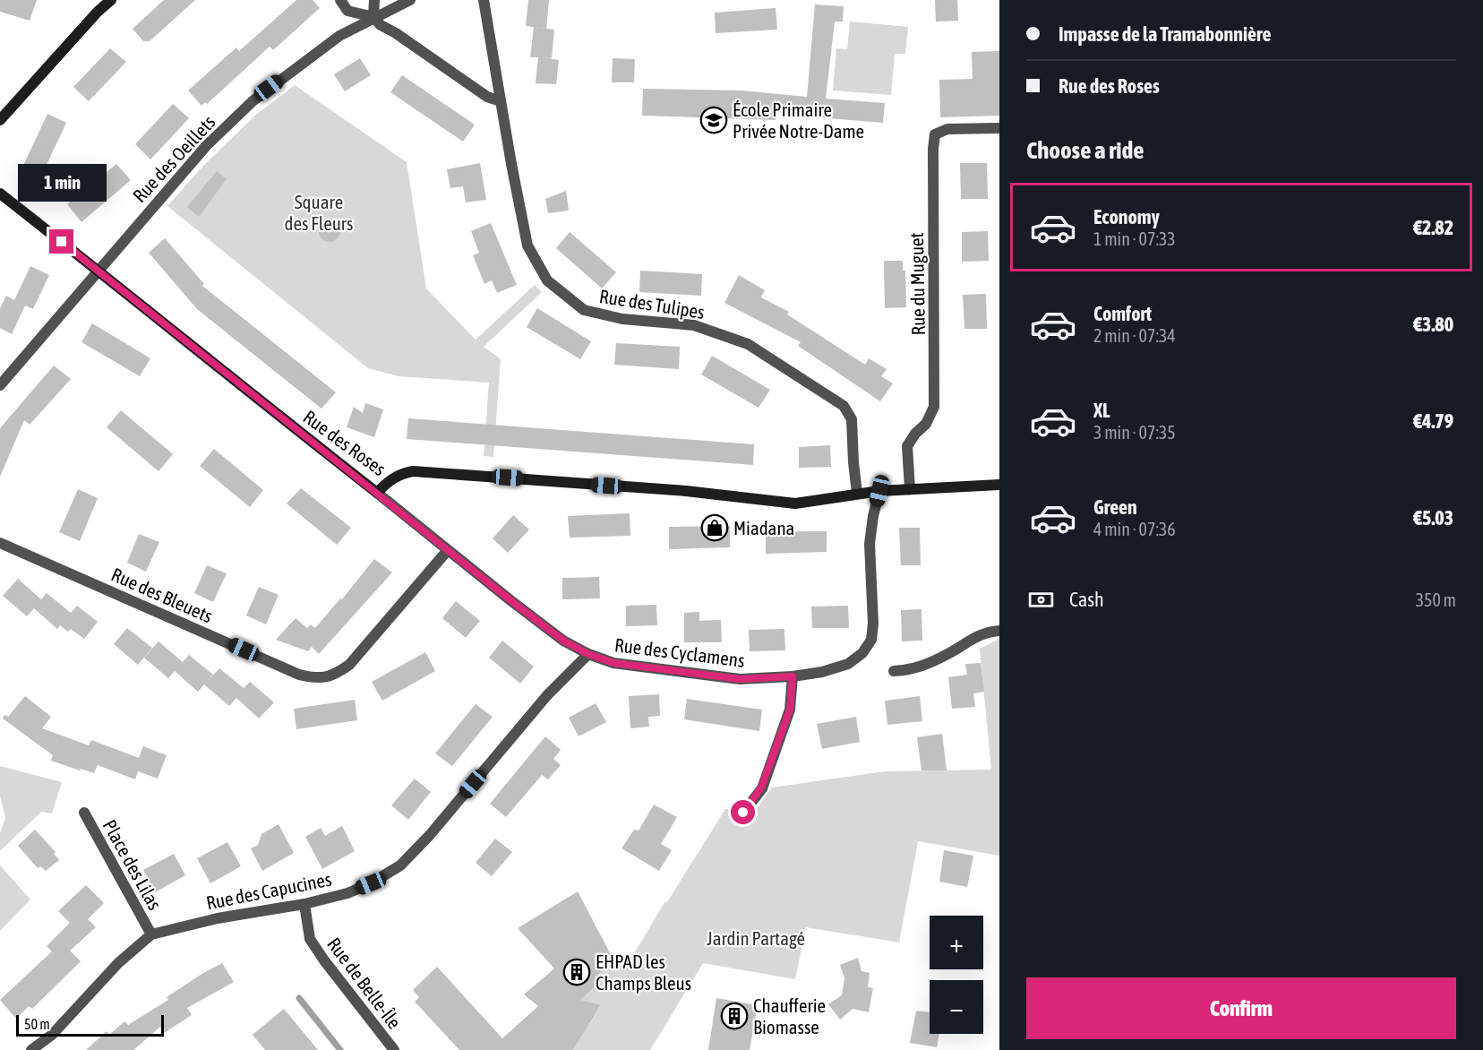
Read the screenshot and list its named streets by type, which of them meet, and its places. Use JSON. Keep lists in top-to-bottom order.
{
  "streets": {
    "street": [
      "Rue des Oeillets",
      "Rue du Muguet",
      "Rue des Tulipes",
      "Rue des Roses",
      "Rue des Bleuets",
      "Rue des Cyclamens",
      "Place des Lilas",
      "Rue des Capucines",
      "Rue de Belle-Île"
    ]
  },
  "crossings": [
    ["Rue des Oeillets", "Rue des Roses"],
    ["Rue du Muguet", "Rue des Roses"],
    ["Rue des Tulipes", "Rue des Roses"],
    ["Rue des Roses", "Rue des Cyclamens"],
    ["Rue des Bleuets", "Rue des Cyclamens"],
    ["Rue des Cyclamens", "Rue des Capucines"],
    ["Place des Lilas", "Rue des Capucines"],
    ["Rue des Capucines", "Rue de Belle-Île"]
  ],
  "parks": ["Square des Fleurs", "Jardin Partagé"],
  "places": {
    "school or university": ["École Primaire Privée Notre-Dame"],
    "shop": ["Miadana"],
    "building": ["EHPAD les Champs Bleus", "Chaufferie Biomasse"]
  },
  "scale_bar": "50 m",
  "page": {
    "banner": ["Impasse de la Tramabonnière", "Rue des Roses"],
    "heading": "Choose a ride",
    "bubble": "1 min",
    "list": [
      {
        "name": "Economy",
        "note": "1 min · 07:33",
        "value": "€2.82"
      },
      {
        "name": "Comfort",
        "note": "2 min · 07:34",
        "value": "€3.80"
      },
      {
        "name": "XL",
        "note": "3 min · 07:35",
        "value": "€4.79"
      },
      {
        "name": "Green",
        "note": "4 min · 07:36",
        "value": "€5.03"
      }
    ],
    "pay": ["Cash", "350 m"],
    "map_buttons": ["+", "−"],
    "buttons": "Confirm",
    "scale": "50 m"
  }
}
